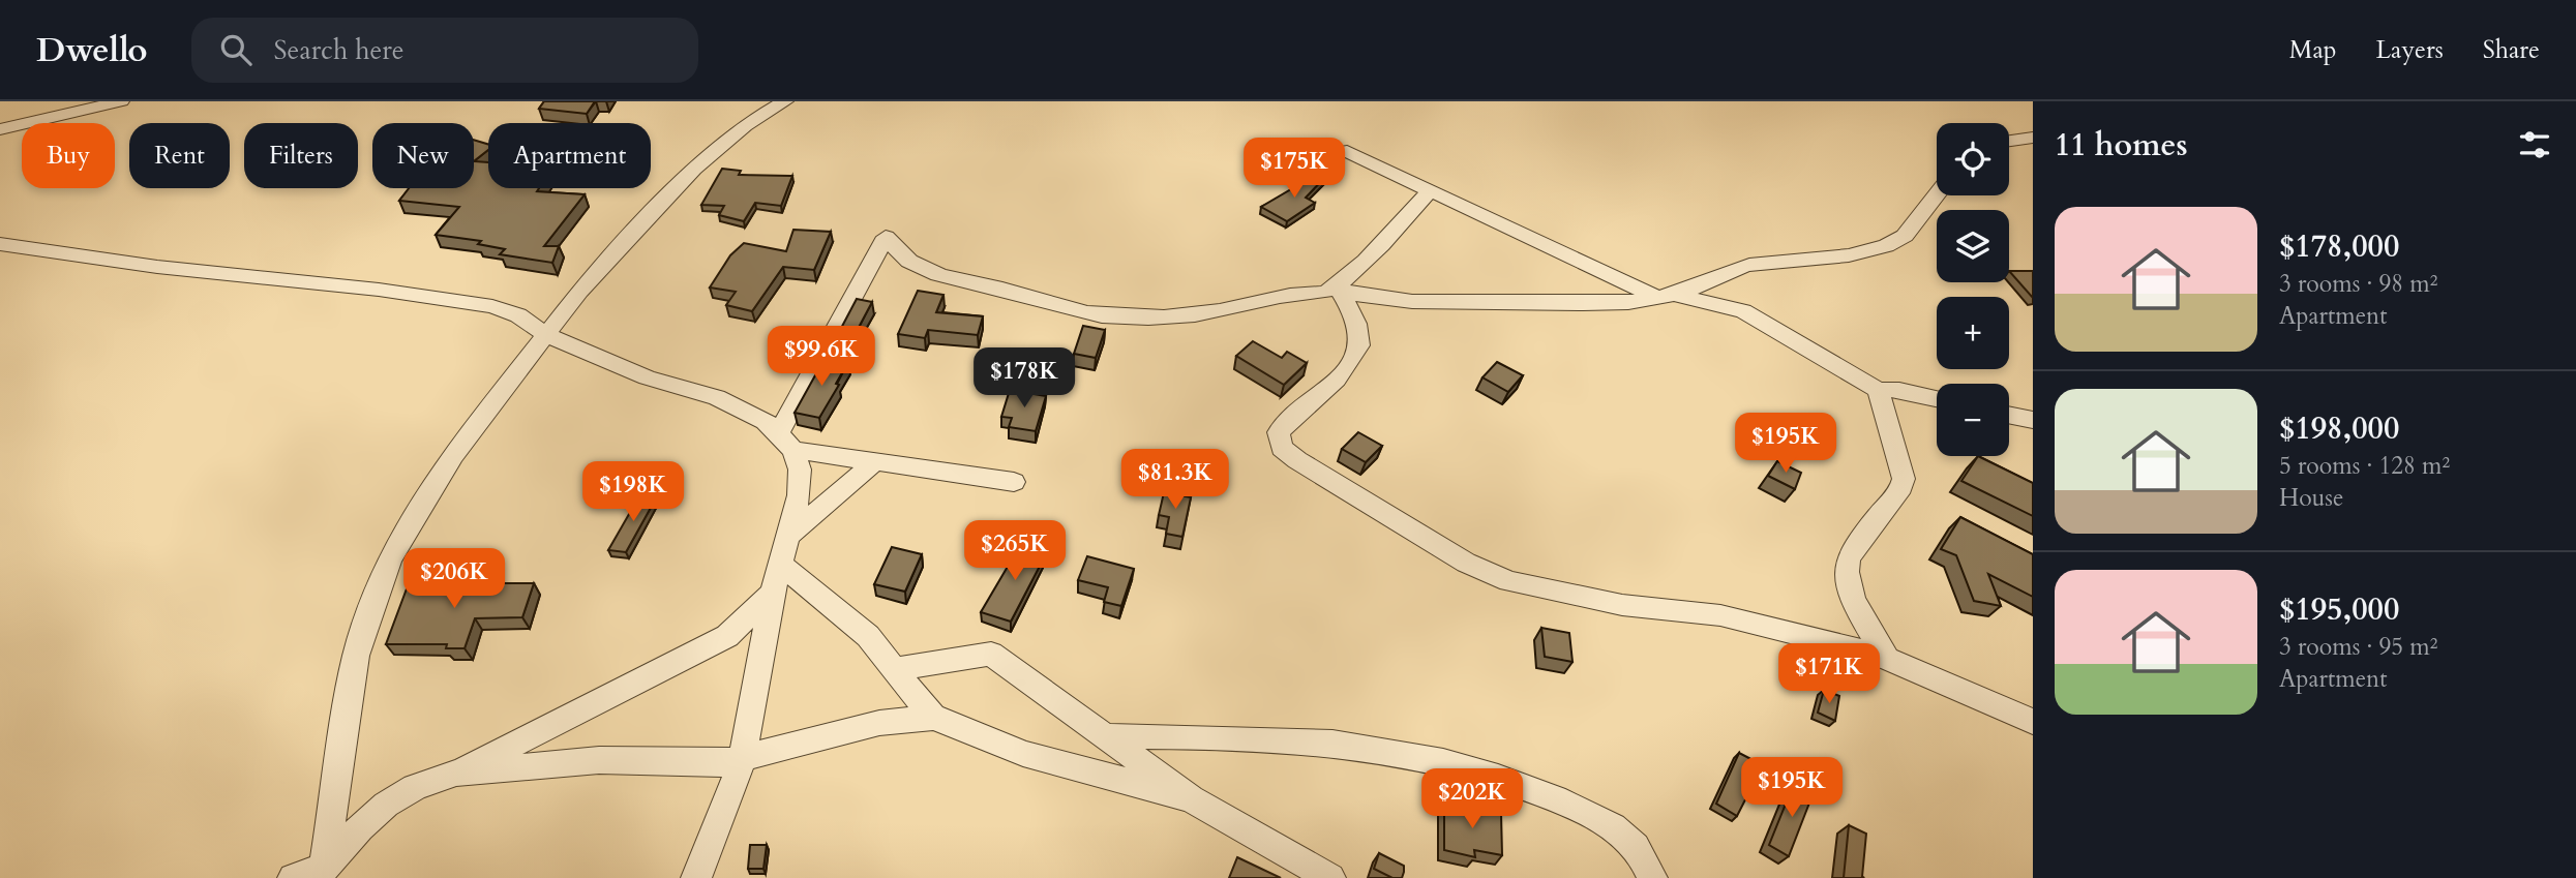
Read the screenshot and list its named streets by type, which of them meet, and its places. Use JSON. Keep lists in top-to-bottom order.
{
  "page": {
    "header": "Dwello",
    "search": "Search here",
    "nav": ["Map", "Layers", "Share"],
    "heading": "11 homes",
    "map_buttons": ["+", "−"],
    "chip": [
      "Buy",
      "Rent",
      "Filters",
      "New",
      "Apartment"
    ],
    "price": [
      "$175K",
      "$99.6K",
      "$178K",
      "$195K",
      "$81.3K",
      "$198K",
      "$265K",
      "$206K",
      "$171K",
      "$195K",
      "$202K"
    ],
    "list": [
      {
        "name": "$178,000",
        "note": "3 rooms · 98 m² · Apartment"
      },
      {
        "name": "$198,000",
        "note": "5 rooms · 128 m² · House"
      },
      {
        "name": "$195,000",
        "note": "3 rooms · 95 m² · Apartment"
      }
    ]
  }
}
